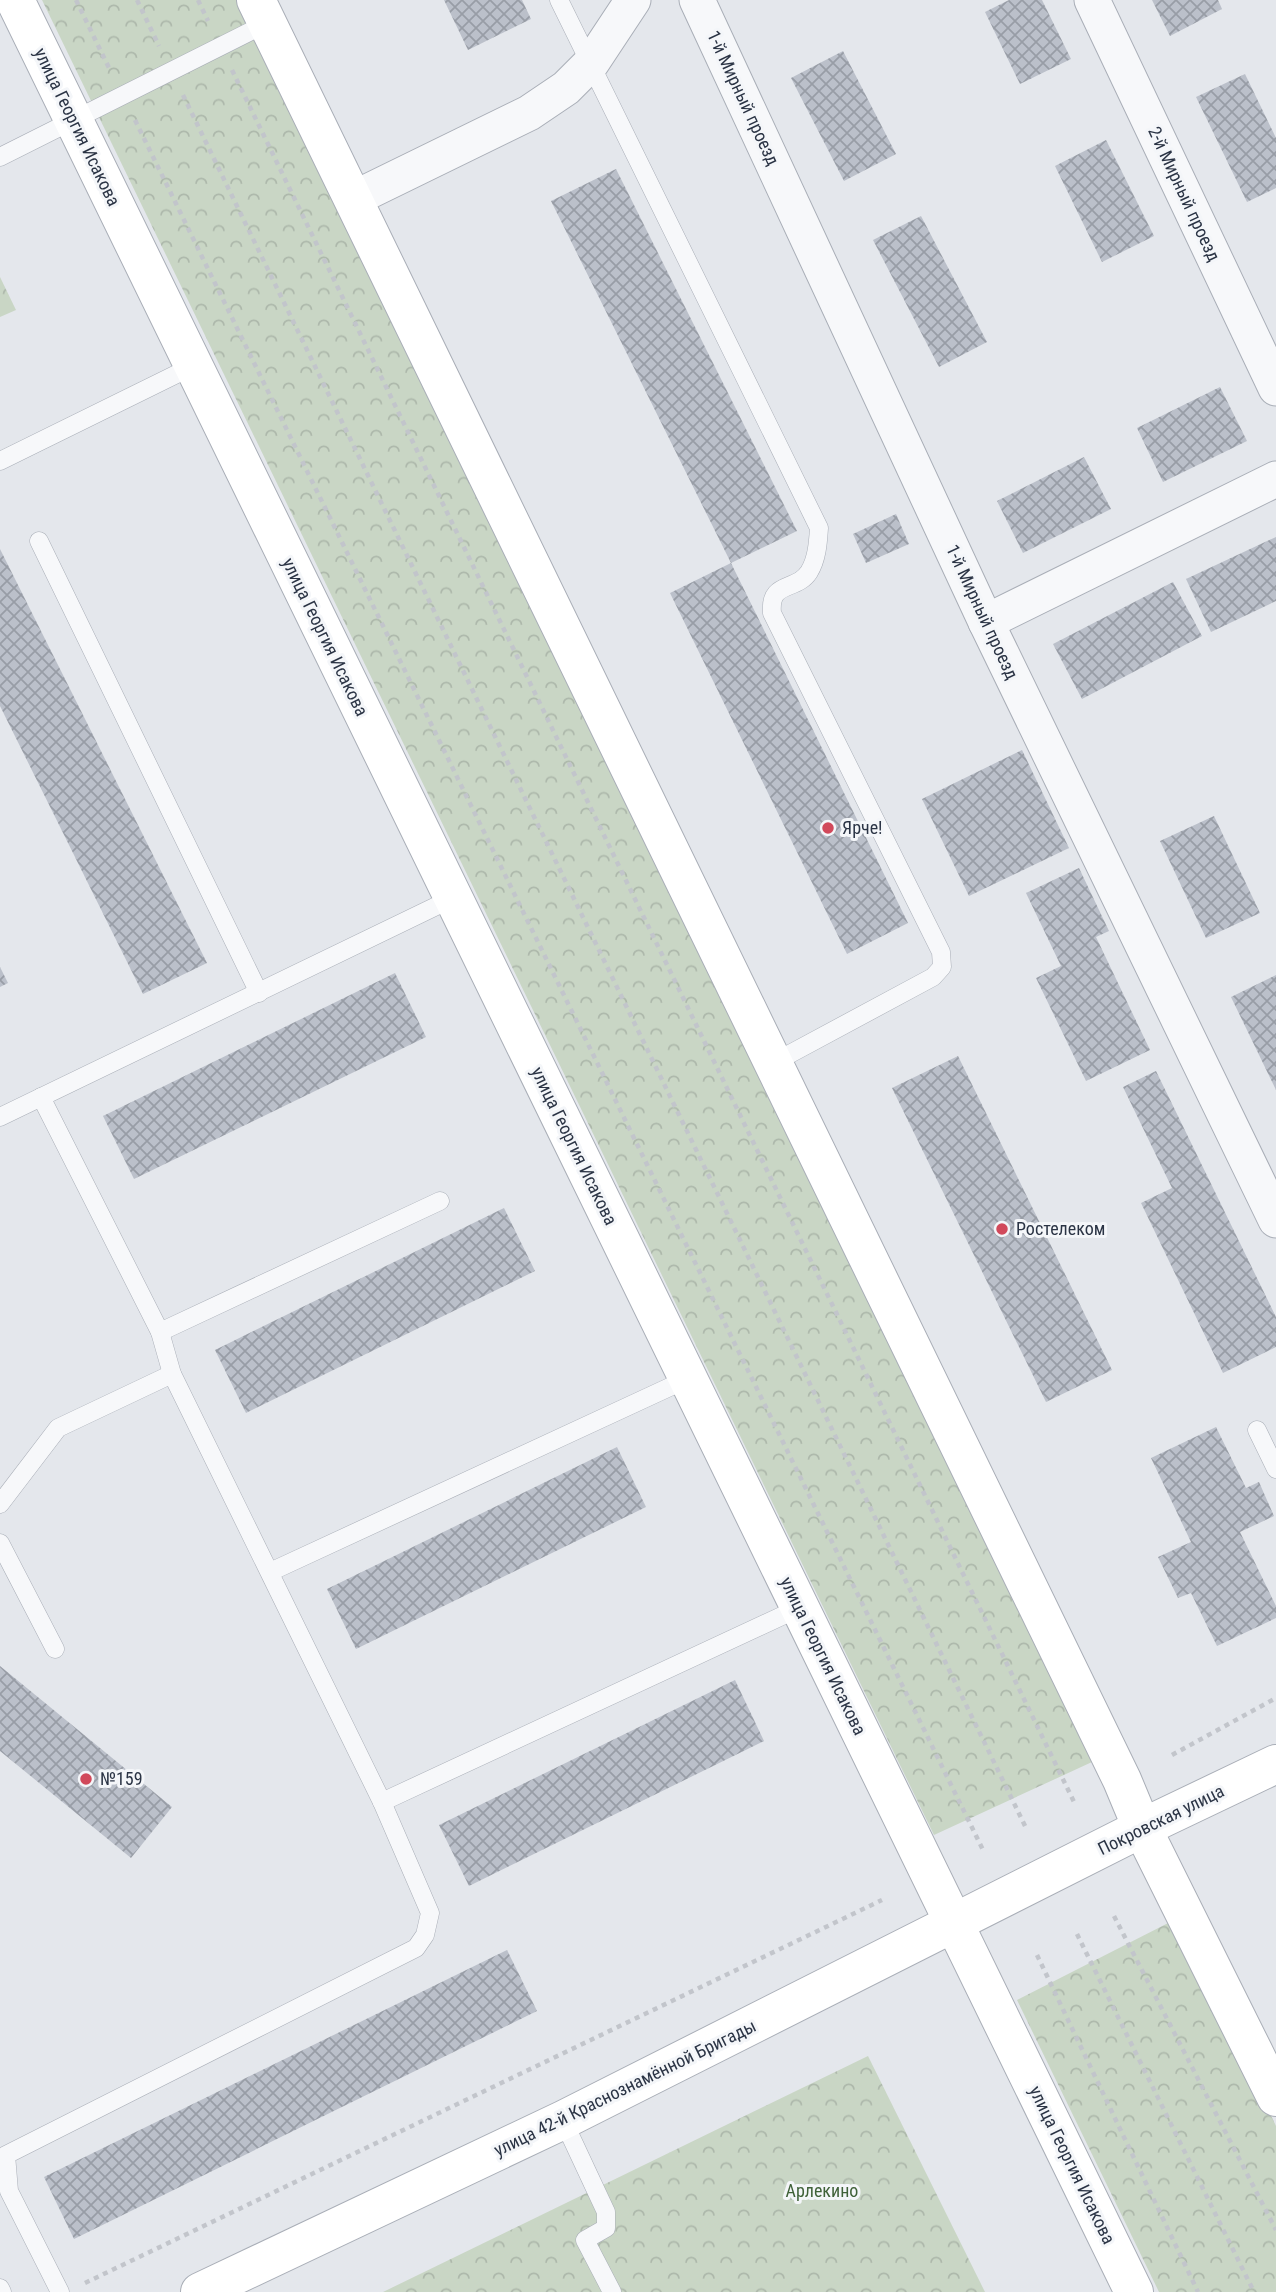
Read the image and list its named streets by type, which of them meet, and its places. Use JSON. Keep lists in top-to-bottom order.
{
  "streets": {
    "street": [
      "1-й Мирный проезд",
      "улица Георгия Исакова",
      "2-й Мирный проезд",
      "Покровская улица",
      "улица 42-й Краснознамённой Бригады"
    ]
  },
  "crossings": [
    ["улица Георгия Исакова", "улица 42-й Краснознамённой Бригады"],
    ["Покровская улица", "улица 42-й Краснознамённой Бригады"]
  ],
  "parks": ["Арлекино"],
  "places": ["Ярче!", "Ростелеком", "№159"]
}
